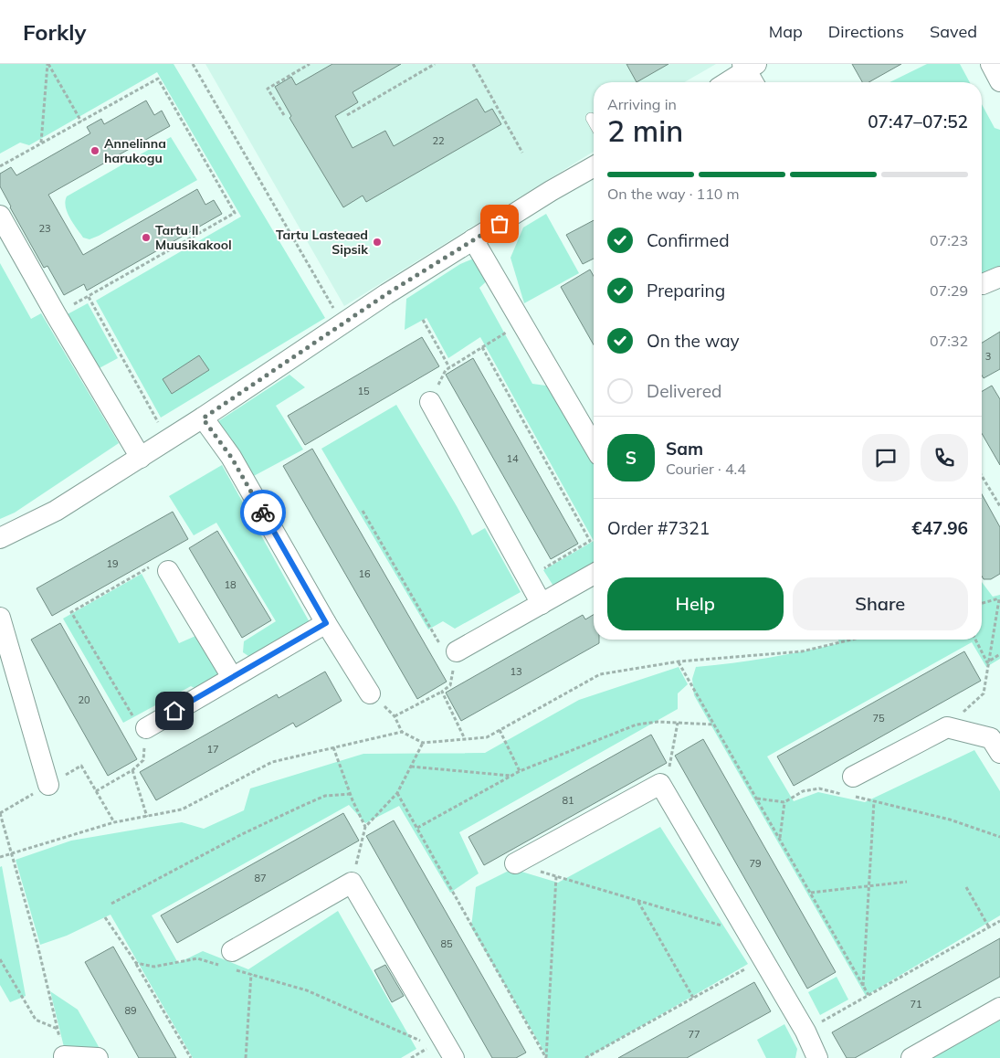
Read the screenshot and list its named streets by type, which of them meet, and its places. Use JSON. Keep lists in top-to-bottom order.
{
  "places": ["Annelinna harukogu", "Tartu II Muusikakool", "Tartu Lasteaed Sipsik"],
  "house_numbers": [
    "22",
    "23",
    "3",
    "15",
    "14",
    "19",
    "16",
    "18",
    "13",
    "20",
    "75",
    "17",
    "81",
    "79",
    "87",
    "85",
    "71",
    "89",
    "77"
  ],
  "page": {
    "header": "Forkly",
    "nav": ["Map", "Directions", "Saved"],
    "heading": ["2 min", "Arriving in", "07:47–07:52"],
    "panel": [
      "Sam",
      "Courier · 4.4",
      "Order #7321",
      "€47.96"
    ],
    "bar": "On the way · 110 m",
    "list": [
      ["Confirmed", "07:23"],
      ["Preparing", "07:29"],
      ["On the way", "07:32"],
      "Delivered"
    ],
    "round": "S",
    "buttons": ["Help", "Share"]
  }
}
